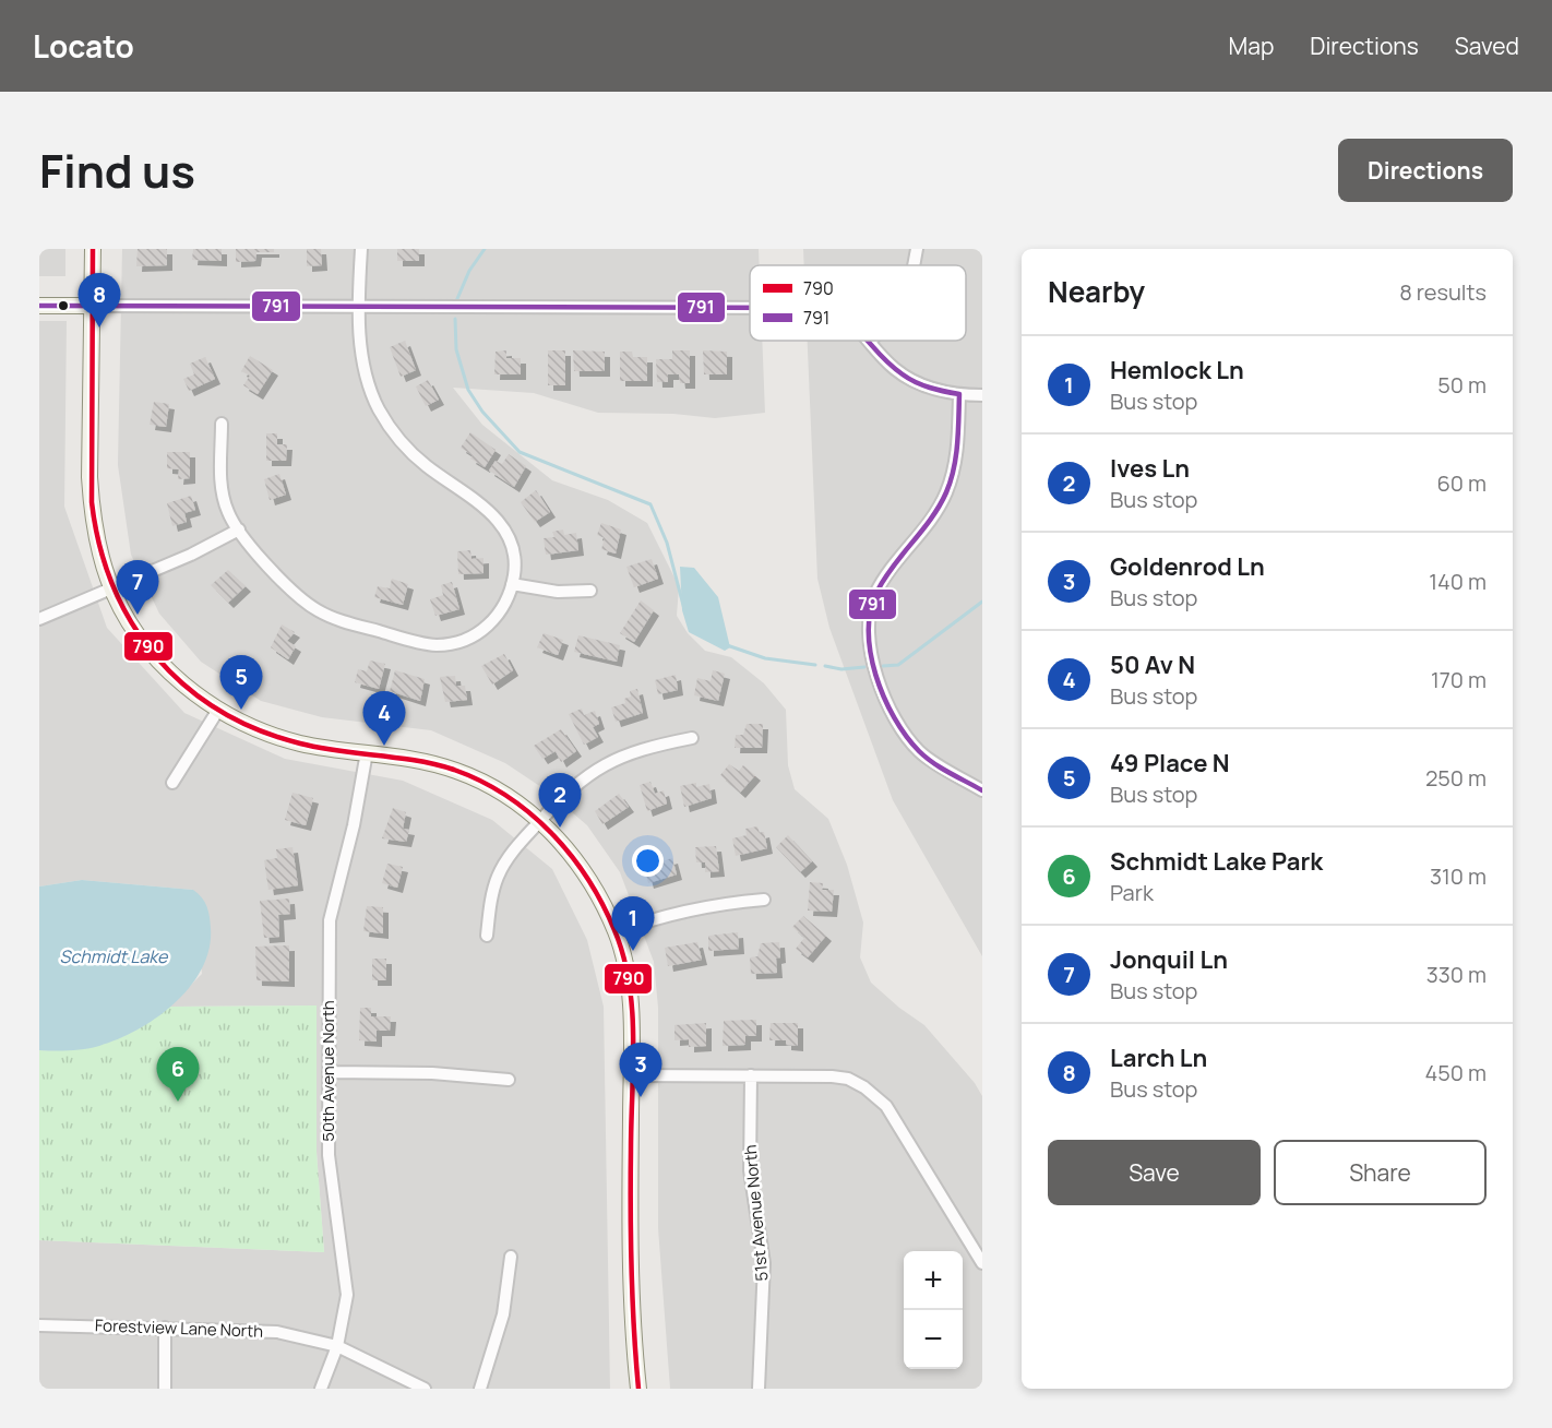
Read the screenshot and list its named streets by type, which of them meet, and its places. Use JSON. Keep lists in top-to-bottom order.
{
  "streets": {
    "street": ["50th Avenue North", "51st Avenue North", "Forestview Lane North"]
  },
  "crossings": [
    ["50th Avenue North", "Forestview Lane North"]
  ],
  "water": ["Schmidt Lake"],
  "lines": ["transit line 790", "transit line 791"],
  "legend": ["790", "791"],
  "page": {
    "header": "Locato",
    "nav": ["Map", "Directions", "Saved"],
    "title": "Find us",
    "buttons": [
      "Directions",
      ["Save", "Share"]
    ],
    "heading": ["Nearby", "8 results"],
    "pins": [
      "8",
      "7",
      "5",
      "4",
      "2",
      "1",
      "3",
      "6"
    ],
    "list": [
      {
        "mark": "1",
        "name": "Hemlock Ln",
        "note": "Bus stop",
        "value": "50 m"
      },
      {
        "mark": "2",
        "name": "Ives Ln",
        "note": "Bus stop",
        "value": "60 m"
      },
      {
        "mark": "3",
        "name": "Goldenrod Ln",
        "note": "Bus stop",
        "value": "140 m"
      },
      {
        "mark": "4",
        "name": "50 Av N",
        "note": "Bus stop",
        "value": "170 m"
      },
      {
        "mark": "5",
        "name": "49 Place N",
        "note": "Bus stop",
        "value": "250 m"
      },
      {
        "mark": "6",
        "name": "Schmidt Lake Park",
        "note": "Park",
        "value": "310 m"
      },
      {
        "mark": "7",
        "name": "Jonquil Ln",
        "note": "Bus stop",
        "value": "330 m"
      },
      {
        "mark": "8",
        "name": "Larch Ln",
        "note": "Bus stop",
        "value": "450 m"
      }
    ],
    "map_buttons": ["+", "−"]
  }
}
